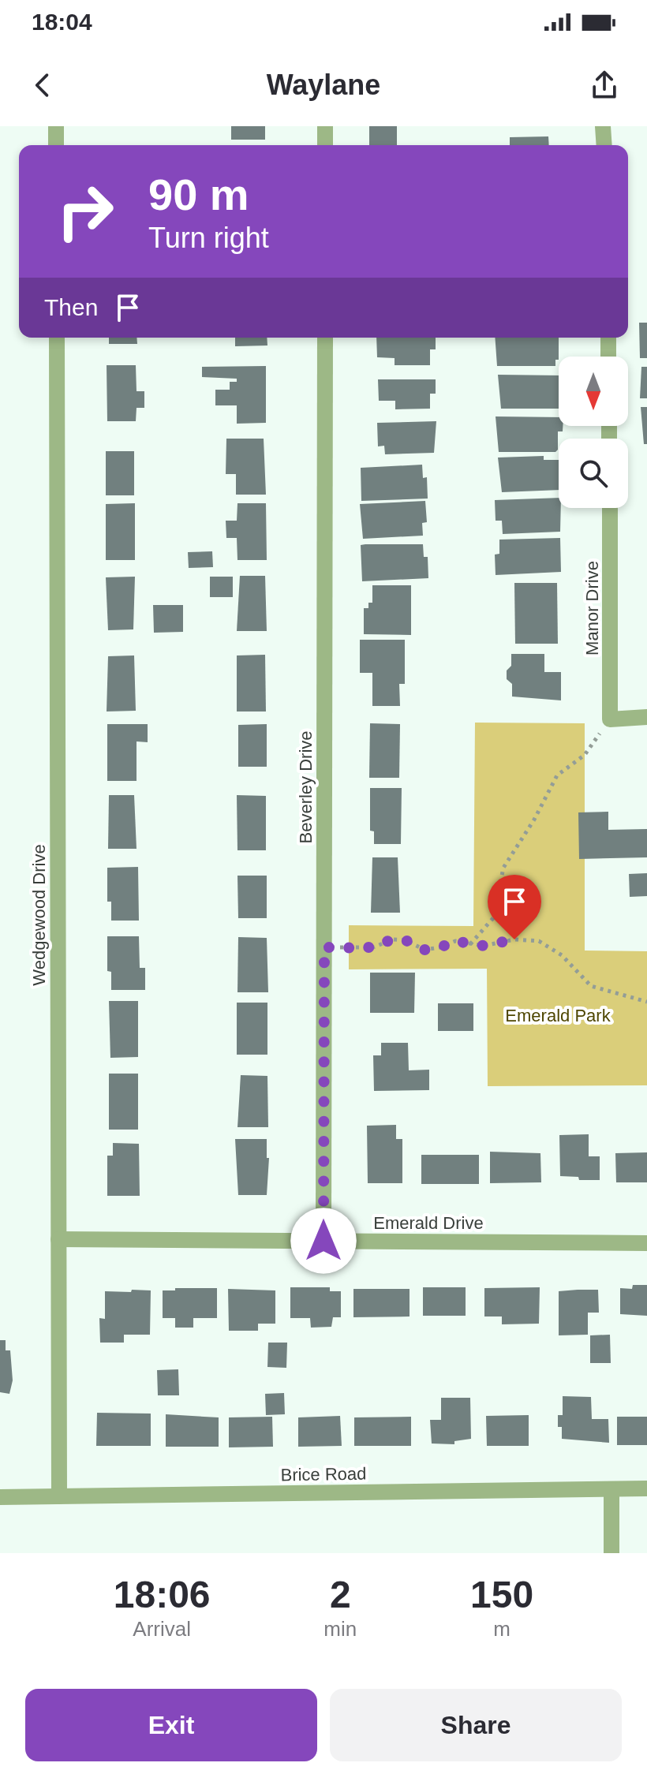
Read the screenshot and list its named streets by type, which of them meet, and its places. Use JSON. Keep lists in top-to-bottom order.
{
  "streets": {
    "street": [
      "Manor Drive",
      "Beverley Drive",
      "Wedgewood Drive",
      "Emerald Drive",
      "Brice Road"
    ]
  },
  "crossings": [
    ["Beverley Drive", "Emerald Drive"],
    ["Wedgewood Drive", "Emerald Drive"],
    ["Wedgewood Drive", "Brice Road"]
  ],
  "parks": ["Emerald Park"],
  "north": "bottom",
  "page": {
    "status": "18:04",
    "header": "Waylane",
    "turn": ["90 m", "Turn right"],
    "then": "Then",
    "eta": [
      "18:06",
      "Arrival",
      "2",
      "min",
      "150",
      "m"
    ],
    "buttons": ["Exit", "Share"]
  }
}
